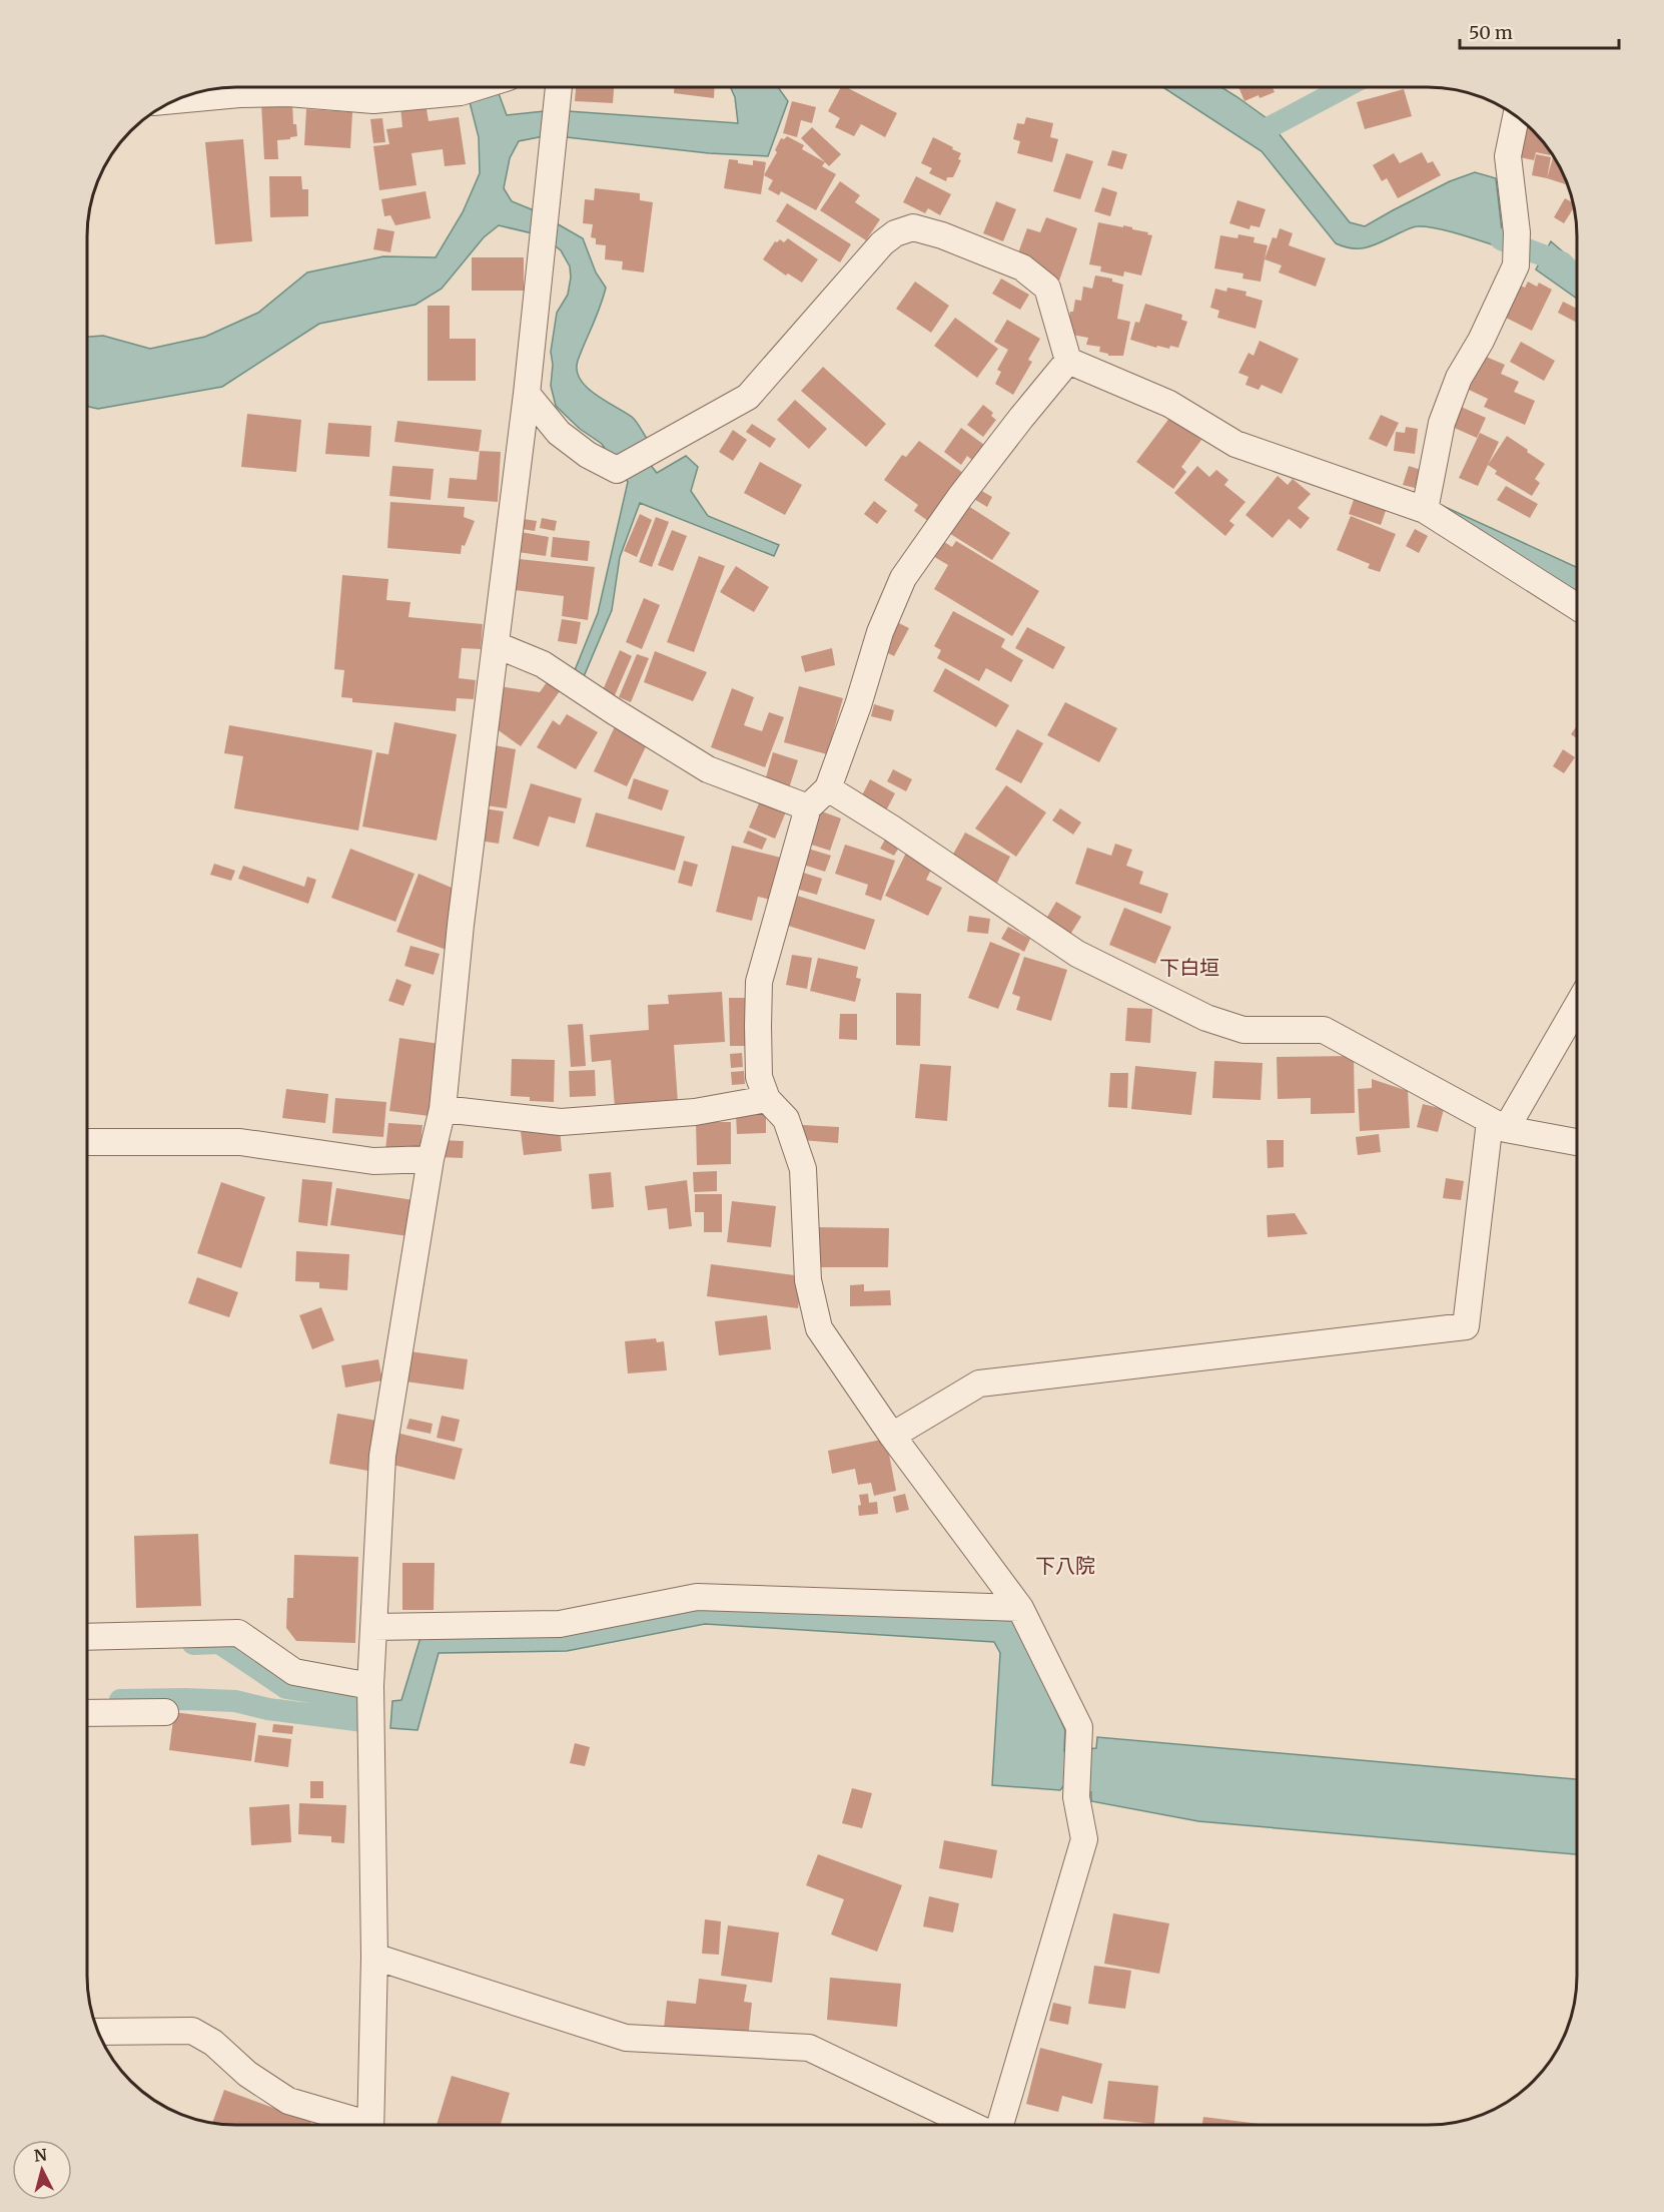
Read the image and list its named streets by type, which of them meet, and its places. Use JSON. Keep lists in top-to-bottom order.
{
  "districts": ["下白垣", "下八院"],
  "scale_bar": "50 m",
  "north": "top"
}
